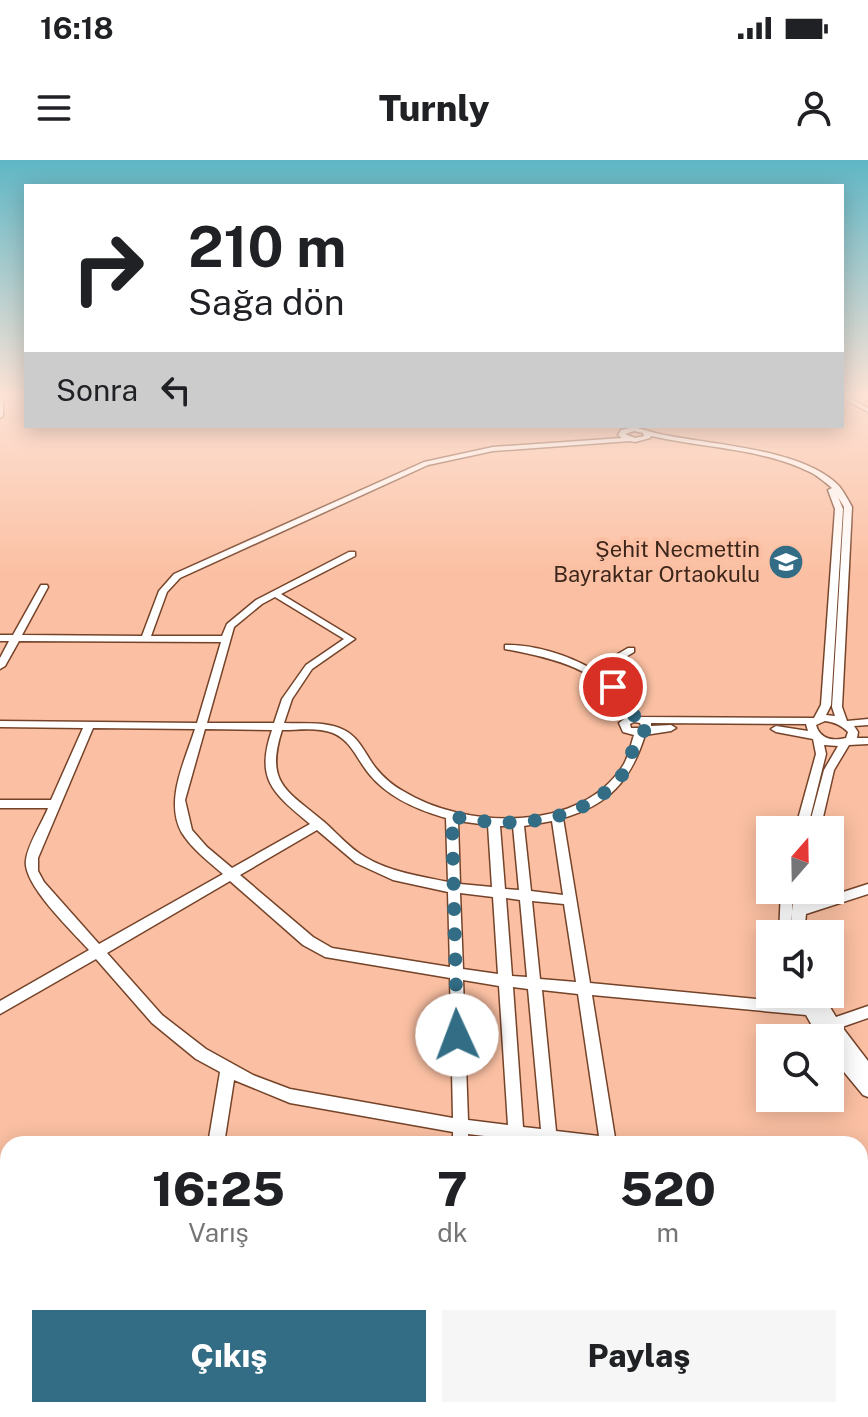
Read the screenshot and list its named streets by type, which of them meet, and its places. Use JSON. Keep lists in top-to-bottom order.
{
  "places": {
    "school or university": ["Şehit Necmettin Bayraktar Ortaokulu"]
  },
  "north": "top",
  "page": {
    "status": "16:18",
    "header": "Turnly",
    "turn": ["210 m", "Sağa dön"],
    "then": "Sonra",
    "eta": [
      "16:25",
      "Varış",
      "7",
      "dk",
      "520",
      "m"
    ],
    "buttons": ["Çıkış", "Paylaş"]
  }
}
